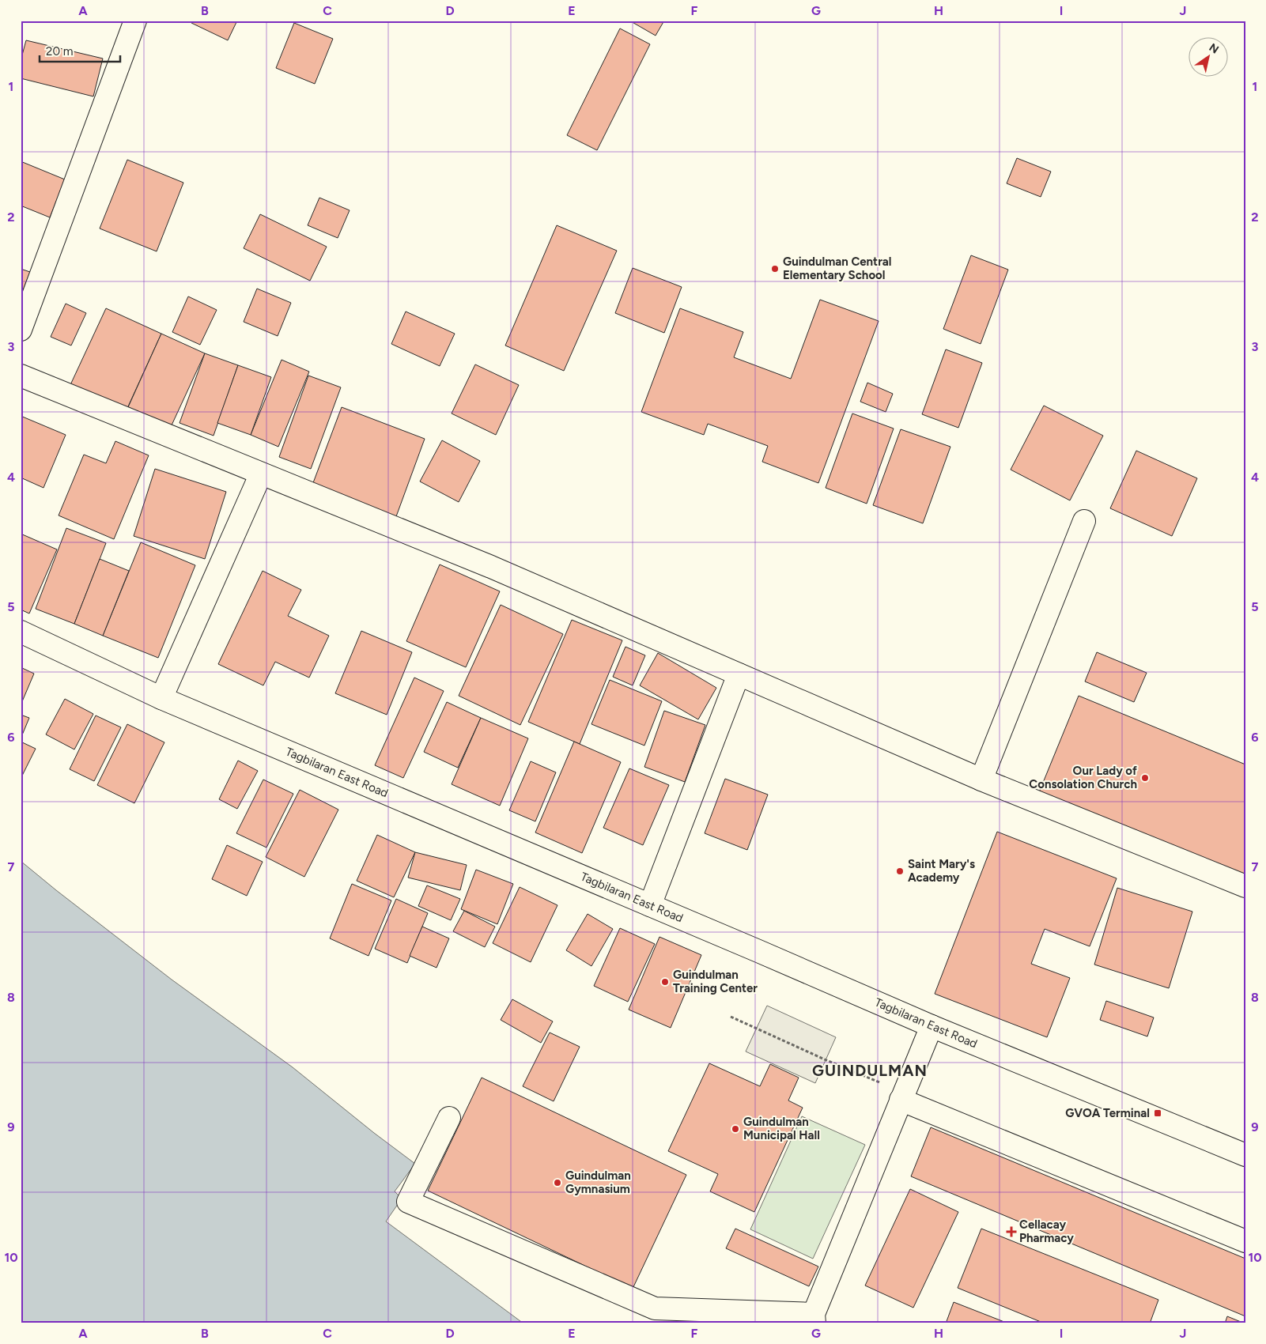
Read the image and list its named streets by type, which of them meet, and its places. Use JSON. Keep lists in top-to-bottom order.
{
  "streets": {
    "street": ["Tagbilaran East Road"]
  },
  "districts": ["GUINDULMAN"],
  "places": {
    "other": [
      "Guindulman Central Elementary School",
      "Our Lady of Consolation Church",
      "Saint Mary's Academy",
      "Guindulman Training Center",
      "Guindulman Municipal Hall",
      "Guindulman Gymnasium"
    ],
    "transit": ["GVOA Terminal"],
    "health": ["Cellacay Pharmacy"]
  },
  "scale_bar": "20 m",
  "north": "top right",
  "grid": {
    "columns": [
      "A",
      "B",
      "C",
      "D",
      "E",
      "F",
      "G",
      "H",
      "I",
      "J"
    ],
    "rows": [
      "1",
      "2",
      "3",
      "4",
      "5",
      "6",
      "7",
      "8",
      "9",
      "10"
    ]
  }
}
